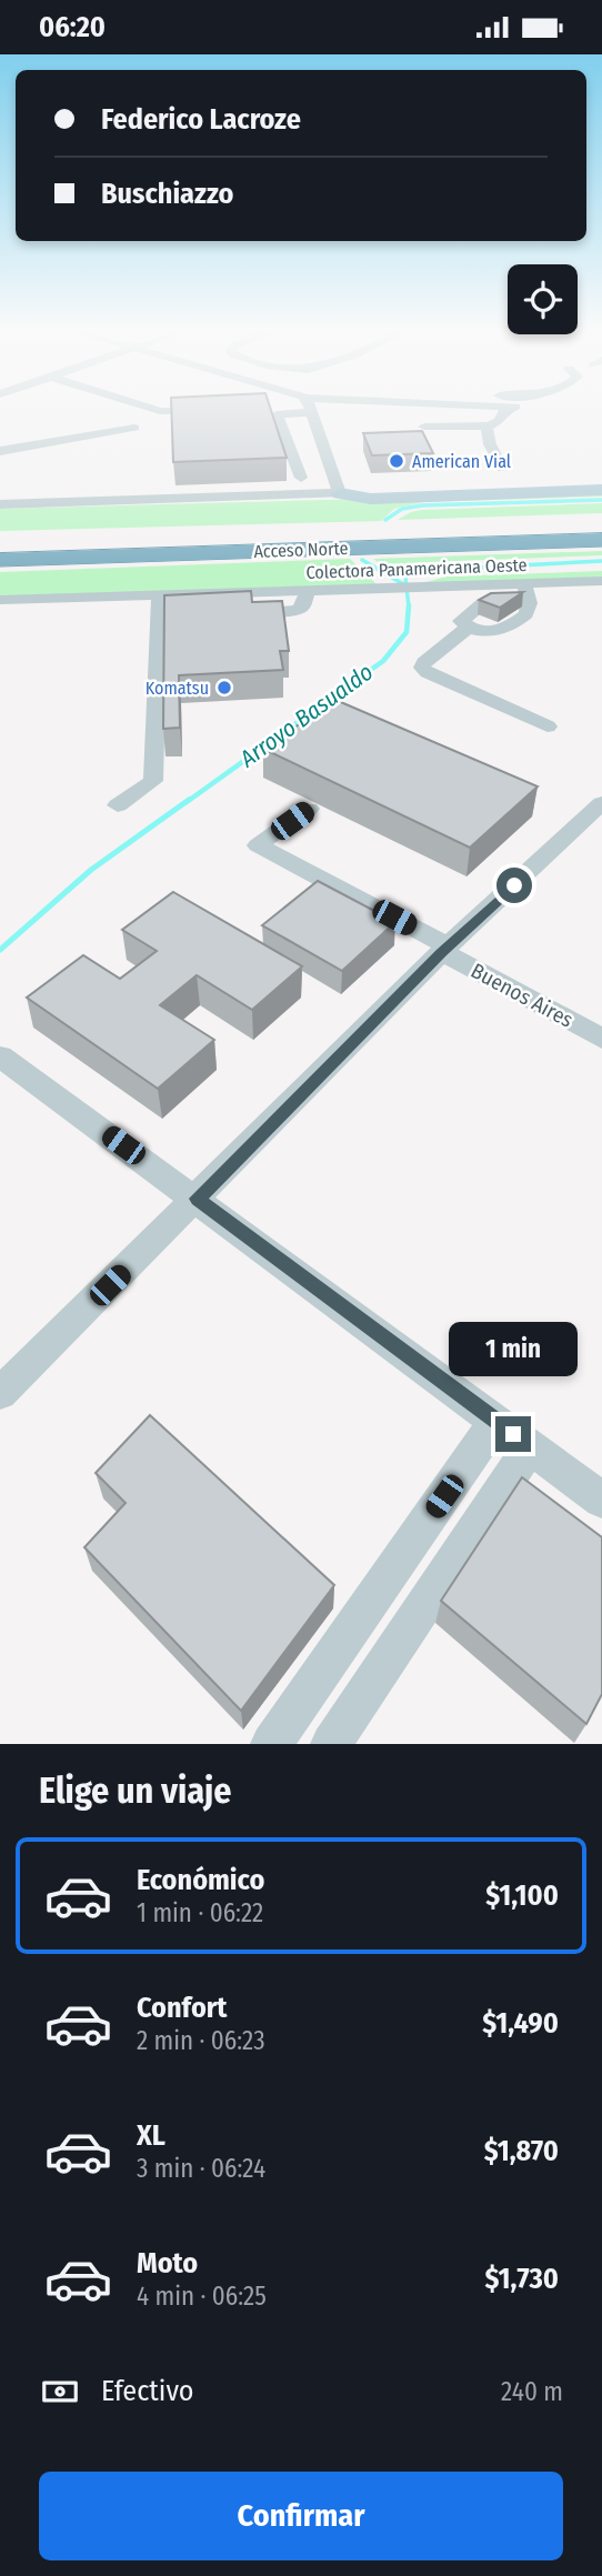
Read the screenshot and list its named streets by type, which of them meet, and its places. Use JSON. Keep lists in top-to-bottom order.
{
  "streets": {
    "highway": ["Acceso Norte"],
    "street": ["Colectora Panamericana Oeste", "Buenos Aires"]
  },
  "water": ["Arroyo Basualdo"],
  "places": ["American Vial", "Komatsu"],
  "page": {
    "status": "06:20",
    "banner": ["Federico Lacroze", "Buschiazzo"],
    "bubble": "1 min",
    "heading": "Elige un viaje",
    "list": [
      {
        "name": "Económico",
        "note": "1 min · 06:22",
        "value": "$1,100"
      },
      {
        "name": "Confort",
        "note": "2 min · 06:23",
        "value": "$1,490"
      },
      {
        "name": "XL",
        "note": "3 min · 06:24",
        "value": "$1,870"
      },
      {
        "name": "Moto",
        "note": "4 min · 06:25",
        "value": "$1,730"
      }
    ],
    "pay": ["Efectivo", "240 m"],
    "buttons": "Confirmar"
  }
}
